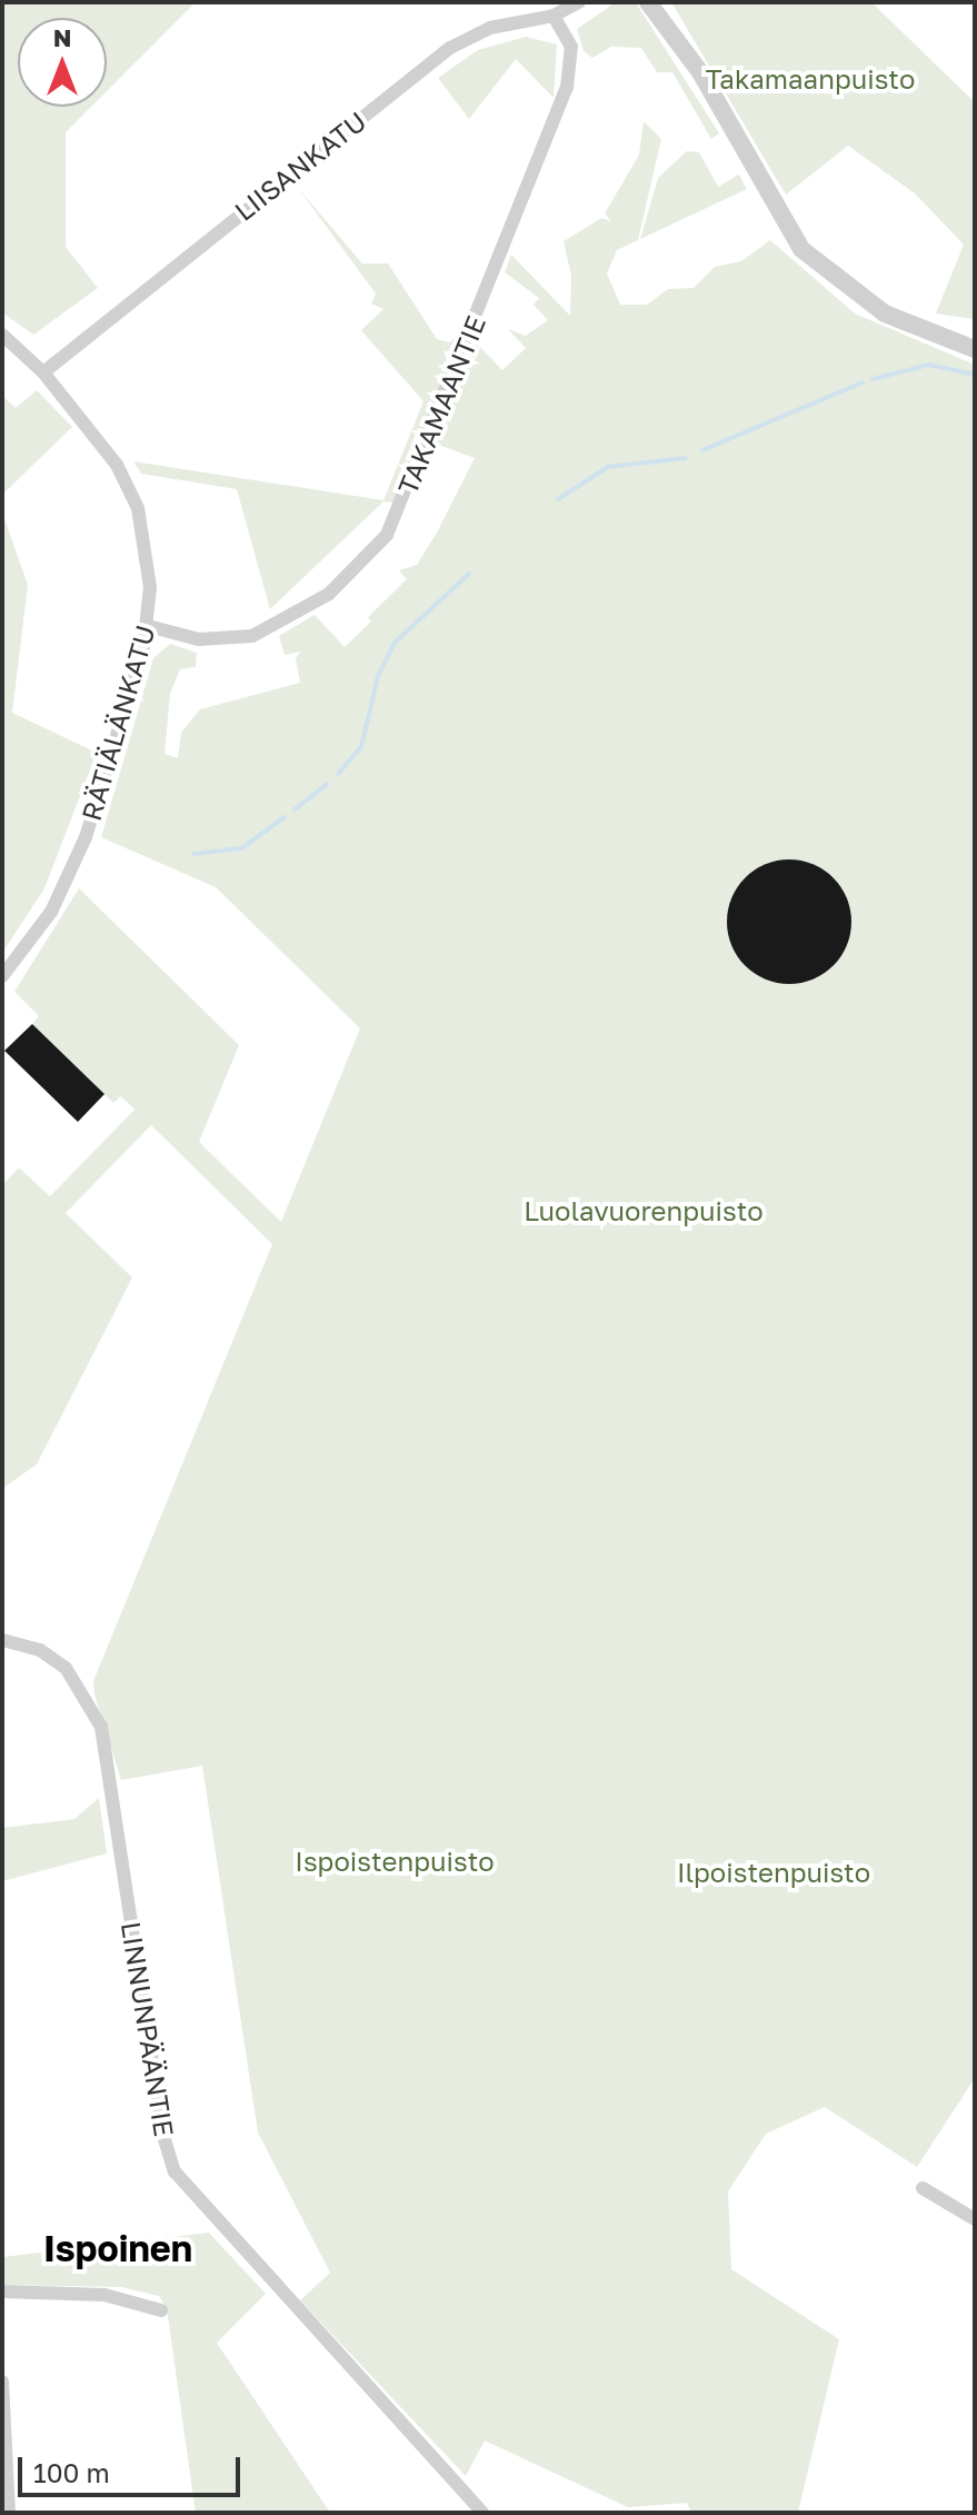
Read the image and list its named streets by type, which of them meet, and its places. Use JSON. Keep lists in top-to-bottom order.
{
  "streets": {
    "street": [
      "LIISANKATU",
      "TAKAMAANTIE",
      "RÄTIÄLÄNKATU",
      "LINNUNPÄÄNTIE"
    ]
  },
  "crossings": [
    ["LIISANKATU", "TAKAMAANTIE"],
    ["LIISANKATU", "RÄTIÄLÄNKATU"],
    ["TAKAMAANTIE", "RÄTIÄLÄNKATU"]
  ],
  "districts": ["Ispoinen"],
  "parks": [
    "Takamaanpuisto",
    "Luolavuorenpuisto",
    "Ispoistenpuisto",
    "Ilpoistenpuisto"
  ],
  "scale_bar": "100 m",
  "north": "top"
}
